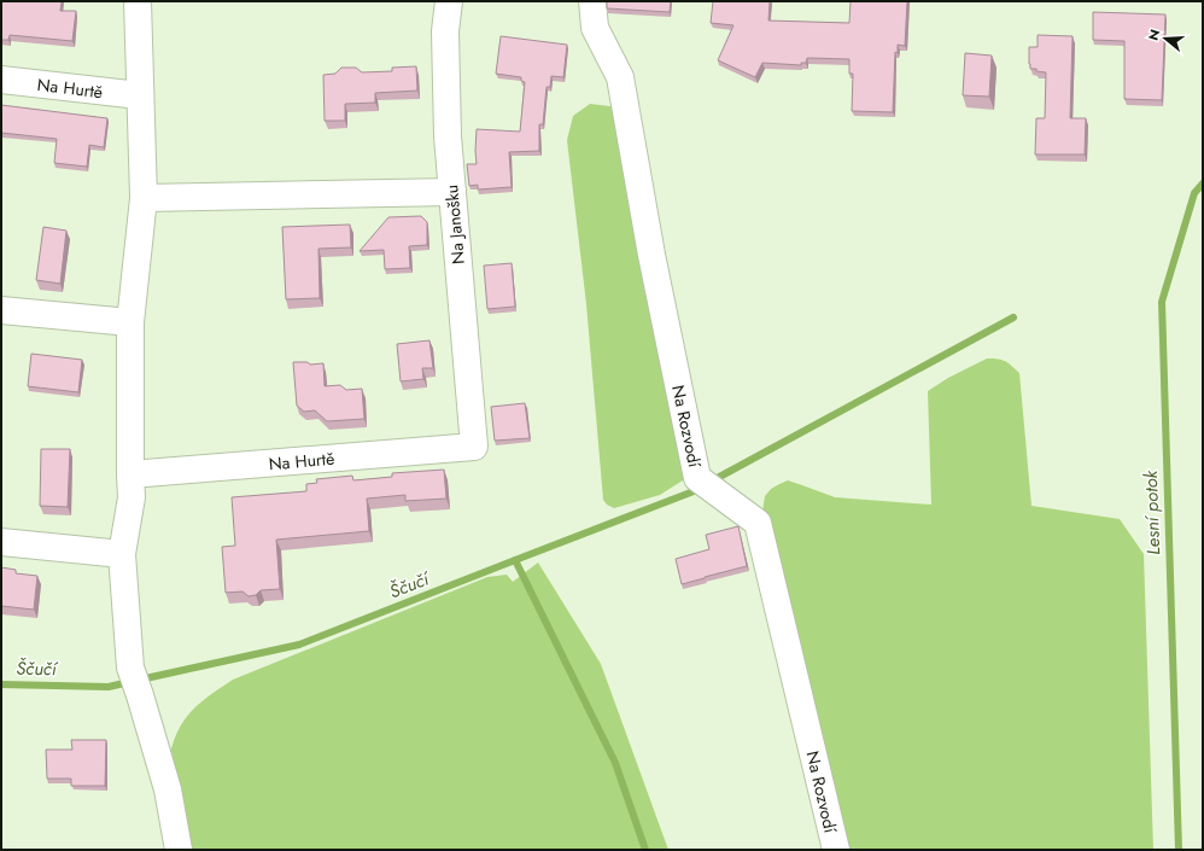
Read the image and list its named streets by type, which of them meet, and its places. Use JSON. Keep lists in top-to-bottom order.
{
  "streets": {
    "street": ["Na Hurtě", "Na Janošku", "Na Rozvodí"]
  },
  "crossings": [
    ["Na Hurtě", "Na Janošku"]
  ],
  "water": ["Lesní potok", "Ščučí"],
  "north": "left"
}
